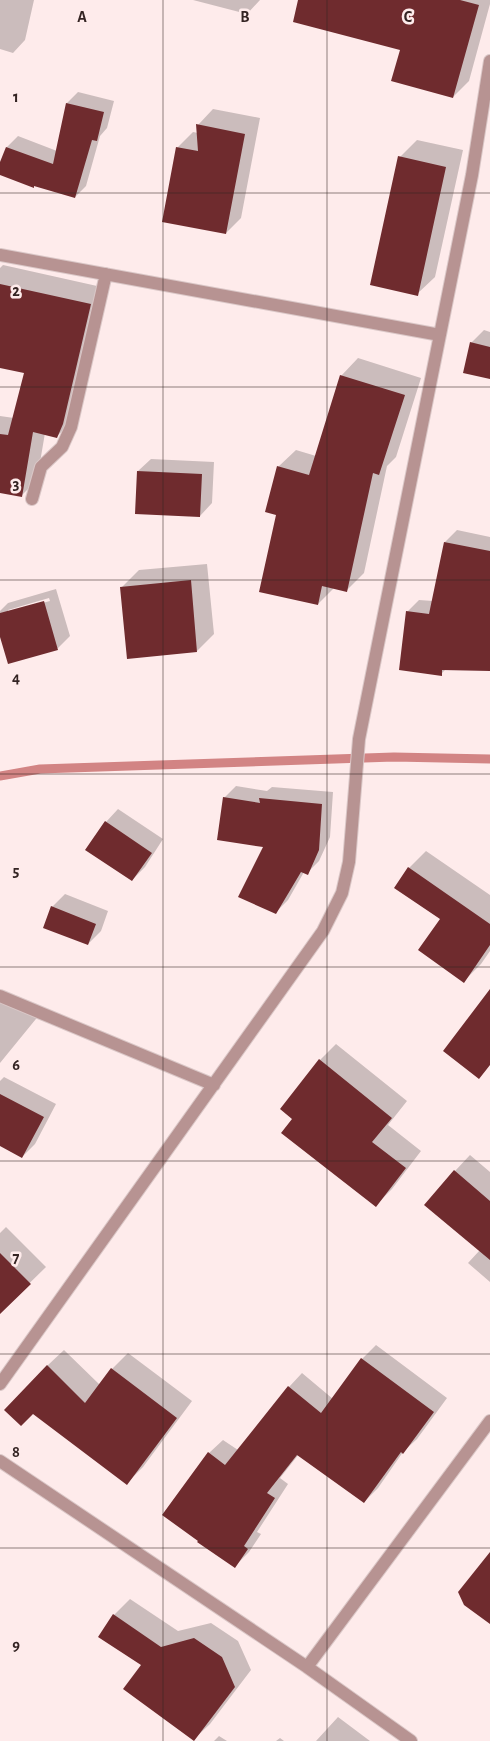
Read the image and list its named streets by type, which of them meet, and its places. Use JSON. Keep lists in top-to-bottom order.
{
  "grid": {
    "columns": ["A", "B", "C"],
    "rows": [
      "1",
      "2",
      "3",
      "4",
      "5",
      "6",
      "7",
      "8",
      "9"
    ]
  }
}
